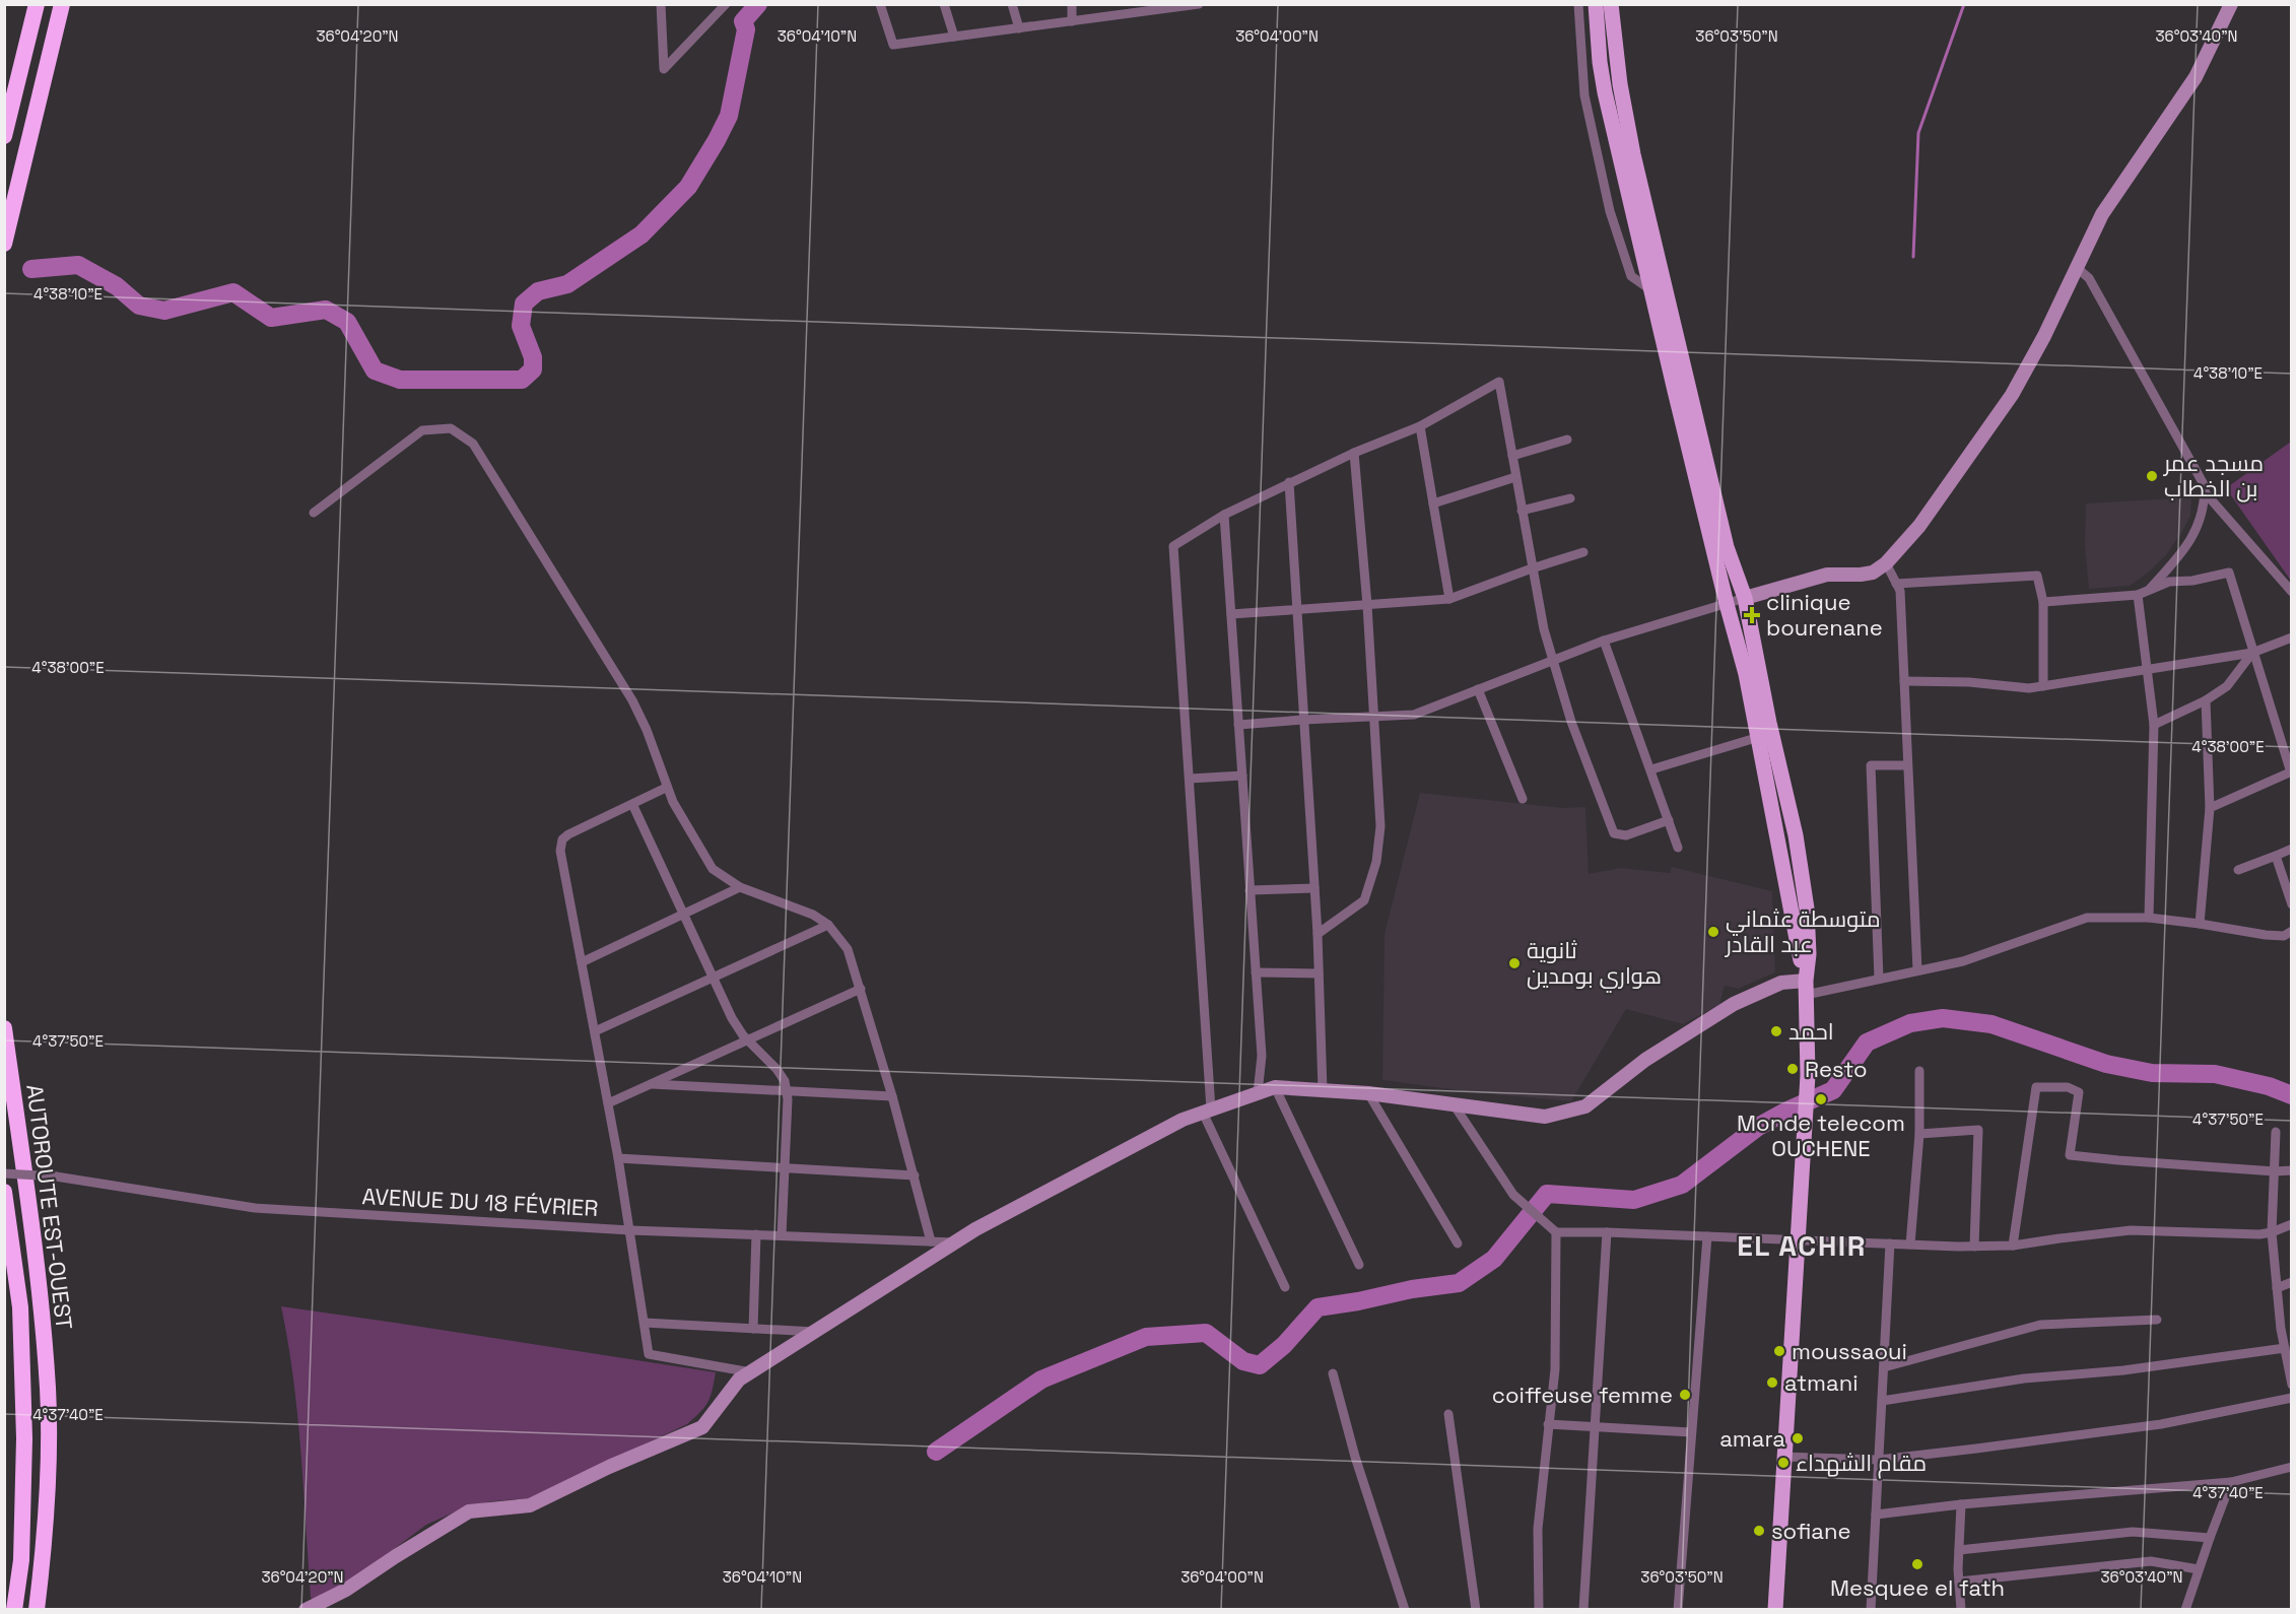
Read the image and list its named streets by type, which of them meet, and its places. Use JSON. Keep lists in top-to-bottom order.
{
  "streets": {
    "highway": ["AUTOROUTE EST-OUEST"],
    "street": ["AVENUE DU 18 FÉVRIER"]
  },
  "districts": ["EL ACHIR"],
  "places": {
    "other": [
      "مسجد عمر بن الخطاب",
      "متوسطة عثماني عبد القادر",
      "ثانوية هواري بومدين",
      "احمد",
      "Resto",
      "Monde telecom OUCHENE",
      "moussaoui",
      "atmani",
      "coiffeuse femme",
      "amara",
      "مقام الشهداء",
      "sofiane",
      "Mesquee el fath"
    ],
    "health": ["clinique bourenane"]
  },
  "coordinates": [
    "36°04'20\"N",
    "36°04'10\"N",
    "36°04'00\"N",
    "36°03'50\"N",
    "36°03'40\"N",
    "4°38'10\"E",
    "4°38'00\"E",
    "4°37'50\"E",
    "4°37'40\"E"
  ]
}
